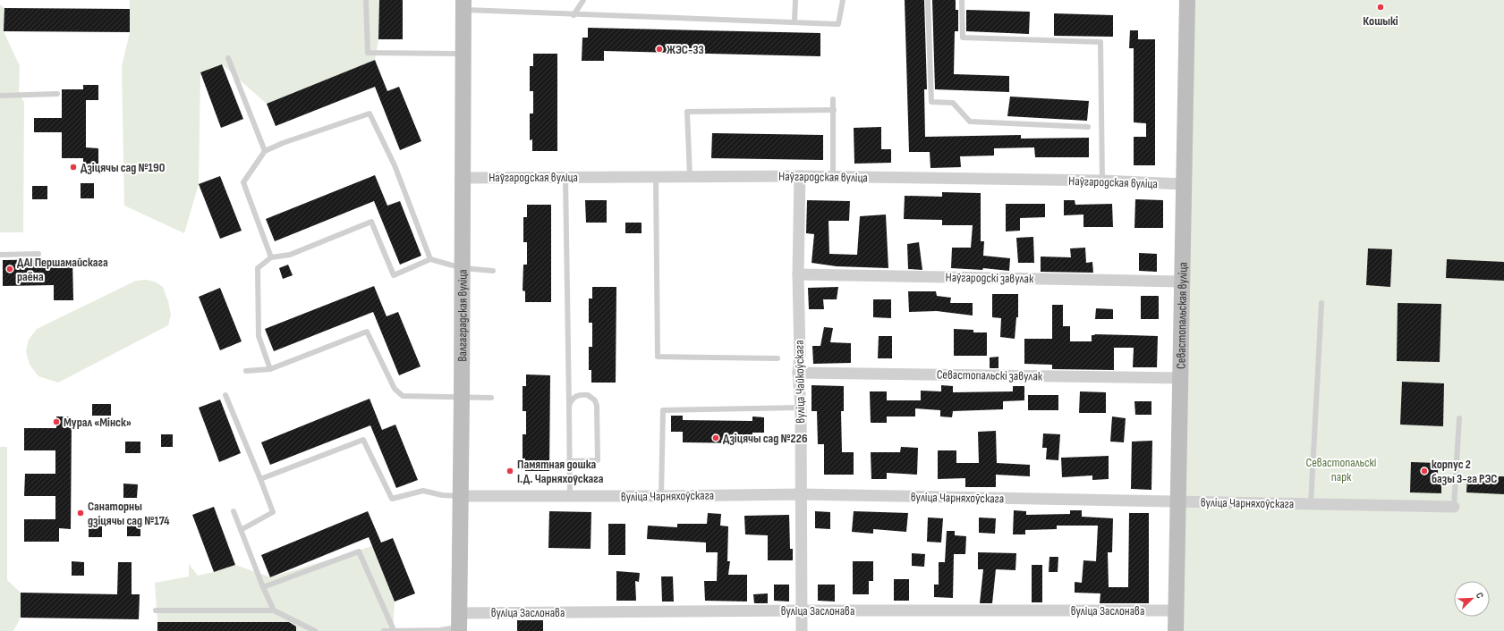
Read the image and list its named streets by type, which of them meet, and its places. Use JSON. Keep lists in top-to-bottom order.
{
  "streets": {
    "street": [
      "Наўгародская вуліца",
      "Наўгародскі завулак",
      "Валгаградская вуліца",
      "Севастопальская вуліца",
      "Севастопальскі завулак",
      "вуліца Чайкоўскага",
      "вуліца Чарняхоўскага",
      "вуліца Заслонава"
    ]
  },
  "crossings": [
    ["Наўгародская вуліца", "Валгаградская вуліца"],
    ["Наўгародская вуліца", "Севастопальская вуліца"],
    ["Наўгародская вуліца", "вуліца Чайкоўскага"],
    ["Наўгародскі завулак", "Севастопальская вуліца"],
    ["Наўгародскі завулак", "вуліца Чайкоўскага"],
    ["Валгаградская вуліца", "вуліца Чарняхоўскага"],
    ["Валгаградская вуліца", "вуліца Заслонава"],
    ["Севастопальская вуліца", "Севастопальскі завулак"],
    ["Севастопальская вуліца", "вуліца Чарняхоўскага"],
    ["Севастопальская вуліца", "вуліца Заслонава"],
    ["Севастопальскі завулак", "вуліца Чайкоўскага"],
    ["вуліца Чайкоўскага", "вуліца Чарняхоўскага"],
    ["вуліца Чайкоўскага", "вуліца Заслонава"]
  ],
  "parks": ["Севастопальскі парк"],
  "places": [
    "Кошыкі",
    "ЖЭС-33",
    "Дзіцячы сад №190",
    "ДАІ Першамайскага раёна",
    "Мурал «Мінск»",
    "Дзіцячы сад №226",
    "Памятная дошка І.Д. Чарняхоўскага",
    "корпус 2 базы 3-га РЭС",
    "Санаторны дзіцячы сад №174"
  ],
  "north": "top right"
}
